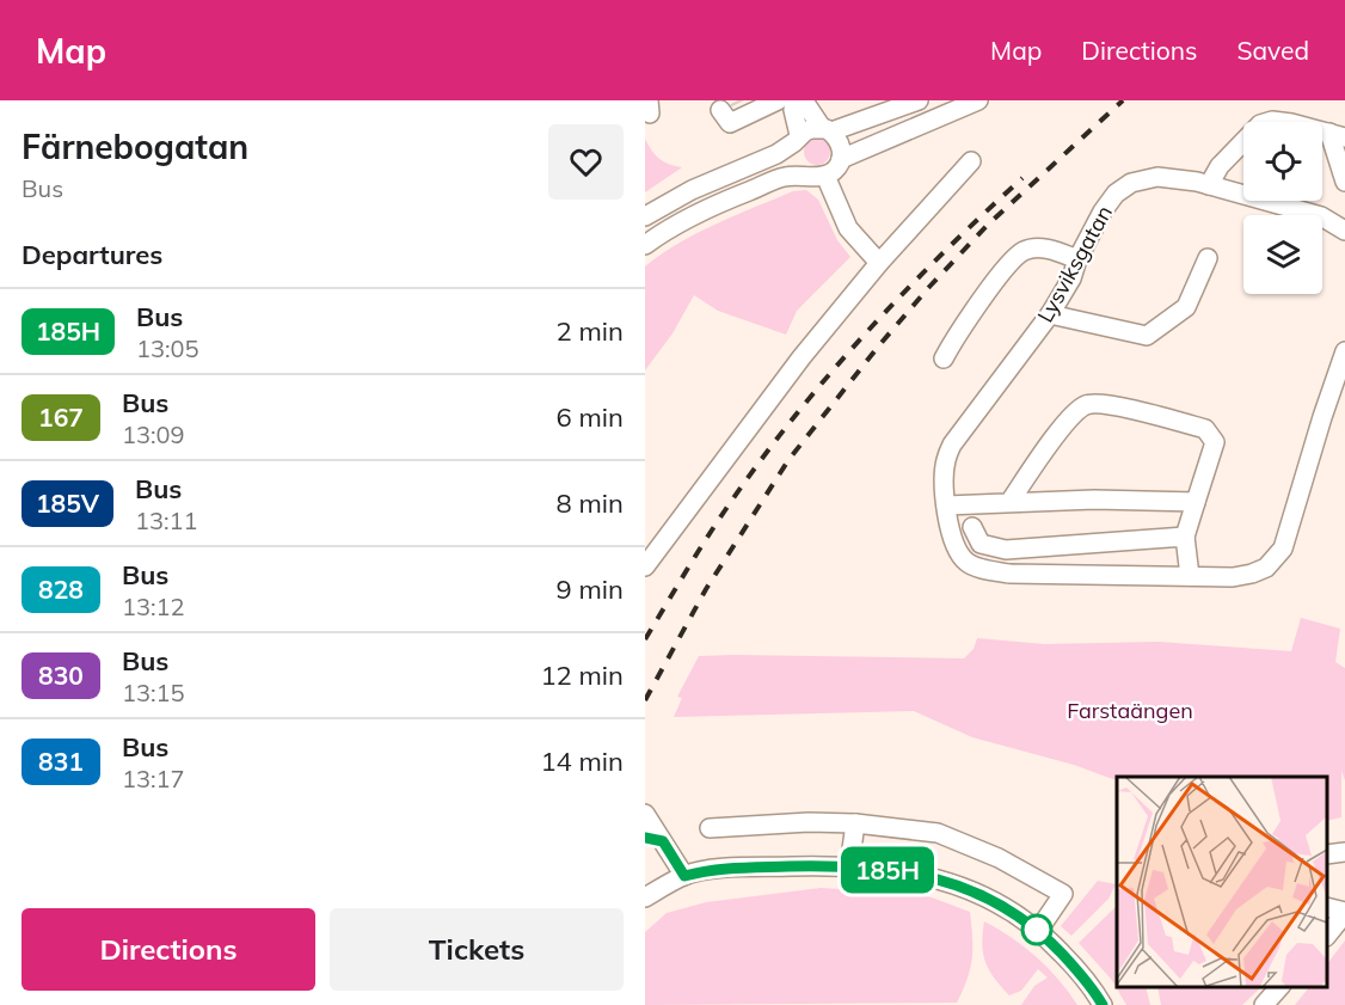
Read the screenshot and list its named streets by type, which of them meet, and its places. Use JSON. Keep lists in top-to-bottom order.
{
  "streets": {
    "street": ["Lysviksgatan"]
  },
  "parks": ["Farstaängen"],
  "lines": ["bus line 185H"],
  "page": {
    "header": "Map",
    "nav": ["Map", "Directions", "Saved"],
    "heading": [
      ["Färnebogatan", "Bus"],
      "Departures"
    ],
    "on_map": "185H",
    "list": [
      {
        "mark": "185H",
        "name": "Bus",
        "note": "13:05",
        "value": "2 min"
      },
      {
        "mark": "167",
        "name": "Bus",
        "note": "13:09",
        "value": "6 min"
      },
      {
        "mark": "185V",
        "name": "Bus",
        "note": "13:11",
        "value": "8 min"
      },
      {
        "mark": "828",
        "name": "Bus",
        "note": "13:12",
        "value": "9 min"
      },
      {
        "mark": "830",
        "name": "Bus",
        "note": "13:15",
        "value": "12 min"
      },
      {
        "mark": "831",
        "name": "Bus",
        "note": "13:17",
        "value": "14 min"
      }
    ],
    "buttons": ["Directions", "Tickets"]
  }
}
